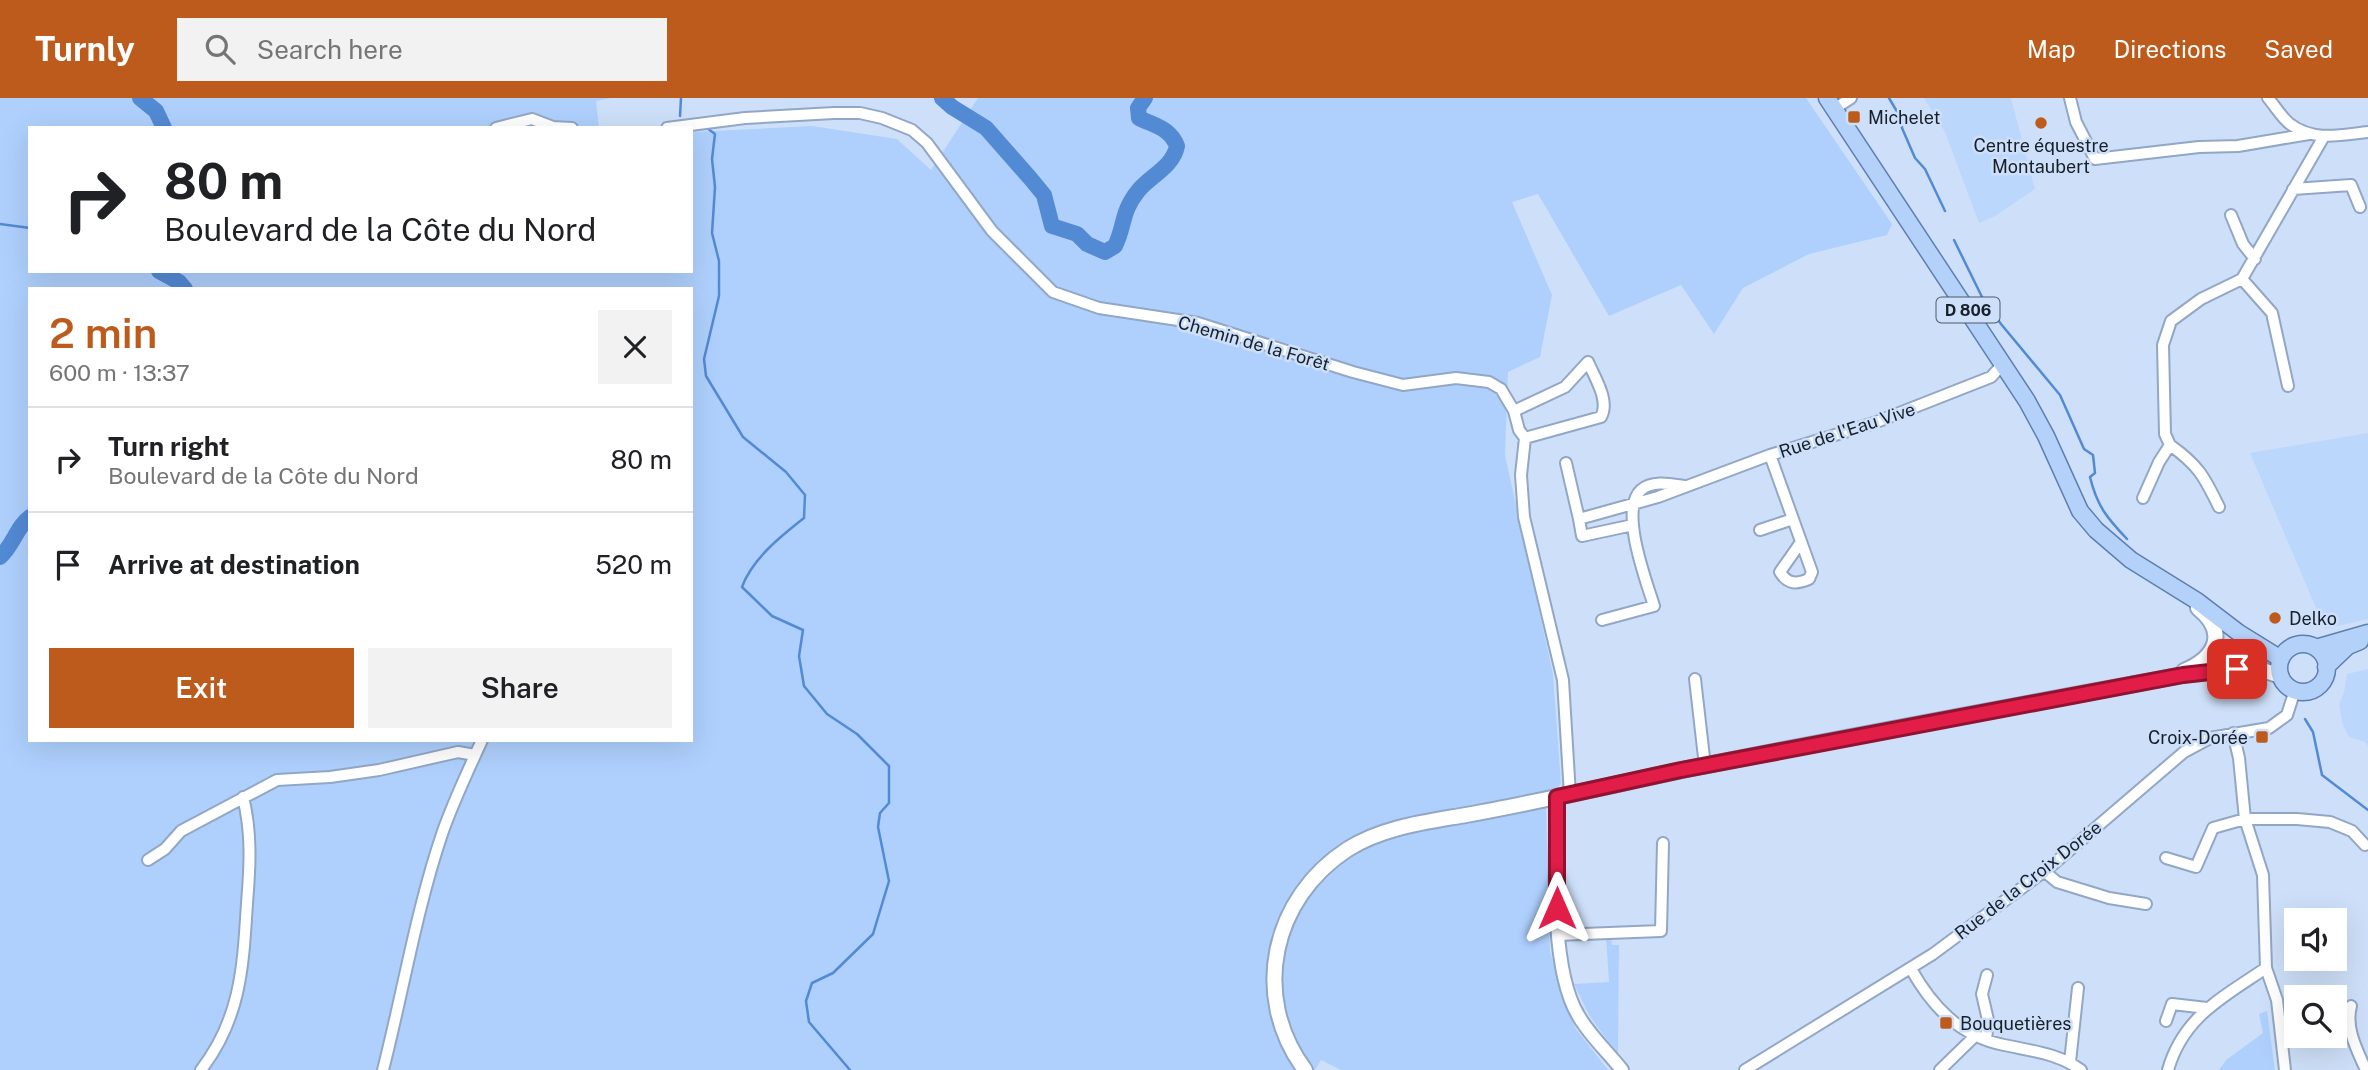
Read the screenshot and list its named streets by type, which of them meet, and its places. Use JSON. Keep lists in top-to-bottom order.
{
  "streets": {
    "main road": ["D 806"],
    "street": ["Chemin de la Forêt", "Rue de l'Eau Vive", "Rue de la Croix Dorée"]
  },
  "crossings": [
    ["D 806", "Rue de l'Eau Vive"],
    ["D 806", "Rue de la Croix Dorée"]
  ],
  "places": {
    "transit": ["Michelet", "Croix-Dorée", "Bouquetières"],
    "other": ["Centre équestre Montaubert", "Delko"]
  },
  "page": {
    "header": "Turnly",
    "search": "Search here",
    "nav": ["Map", "Directions", "Saved"],
    "turn": ["80 m", "Boulevard de la Côte du Nord"],
    "heading": ["2 min", "600 m · 13:37"],
    "list": [
      {
        "name": "Turn right",
        "note": "Boulevard de la Côte du Nord",
        "value": "80 m"
      },
      {
        "name": "Arrive at destination",
        "value": "520 m"
      }
    ],
    "buttons": ["Exit", "Share"]
  }
}
